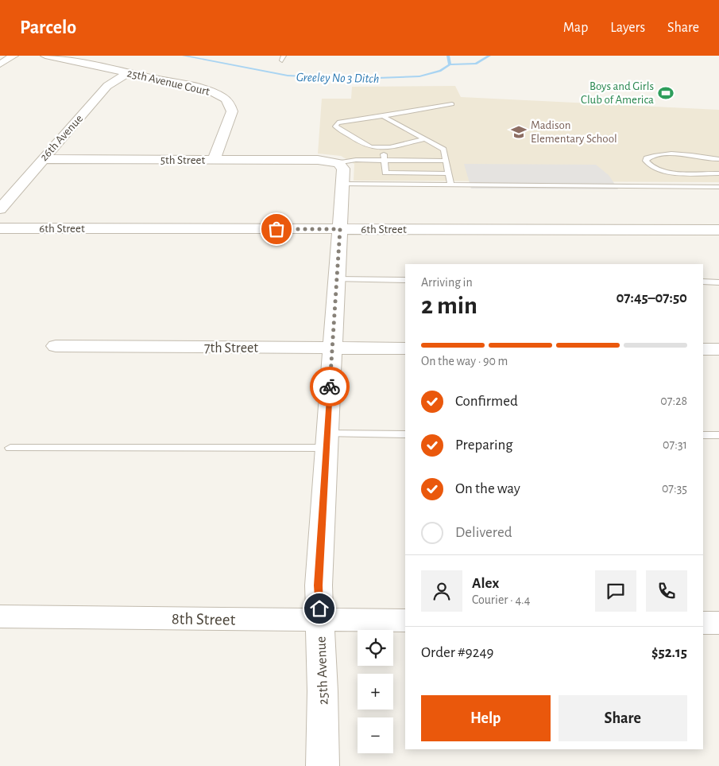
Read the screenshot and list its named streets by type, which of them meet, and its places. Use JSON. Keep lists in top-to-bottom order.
{
  "streets": {
    "street": [
      "25th Avenue Court",
      "26th Avenue",
      "5th Street",
      "6th Street",
      "7th Street",
      "8th Street",
      "25th Avenue"
    ]
  },
  "crossings": [
    ["25th Avenue Court", "26th Avenue"],
    ["25th Avenue Court", "5th Street"],
    ["26th Avenue", "5th Street"],
    ["5th Street", "25th Avenue"],
    ["6th Street", "25th Avenue"],
    ["7th Street", "25th Avenue"],
    ["8th Street", "25th Avenue"]
  ],
  "water": ["Greeley No 3 Ditch"],
  "places": {
    "sports": ["Boys and Girls Club of America"],
    "school or university": ["Madison Elementary School"]
  },
  "page": {
    "header": "Parcelo",
    "nav": ["Map", "Layers", "Share"],
    "heading": ["2 min", "Arriving in", "07:45–07:50"],
    "panel": [
      "Alex",
      "Courier · 4.4",
      "Order #9249",
      "$52.15"
    ],
    "bar": "On the way · 90 m",
    "list": [
      ["Confirmed", "07:28"],
      ["Preparing", "07:31"],
      ["On the way", "07:35"],
      "Delivered"
    ],
    "map_buttons": ["+", "−"],
    "buttons": ["Help", "Share"]
  }
}
